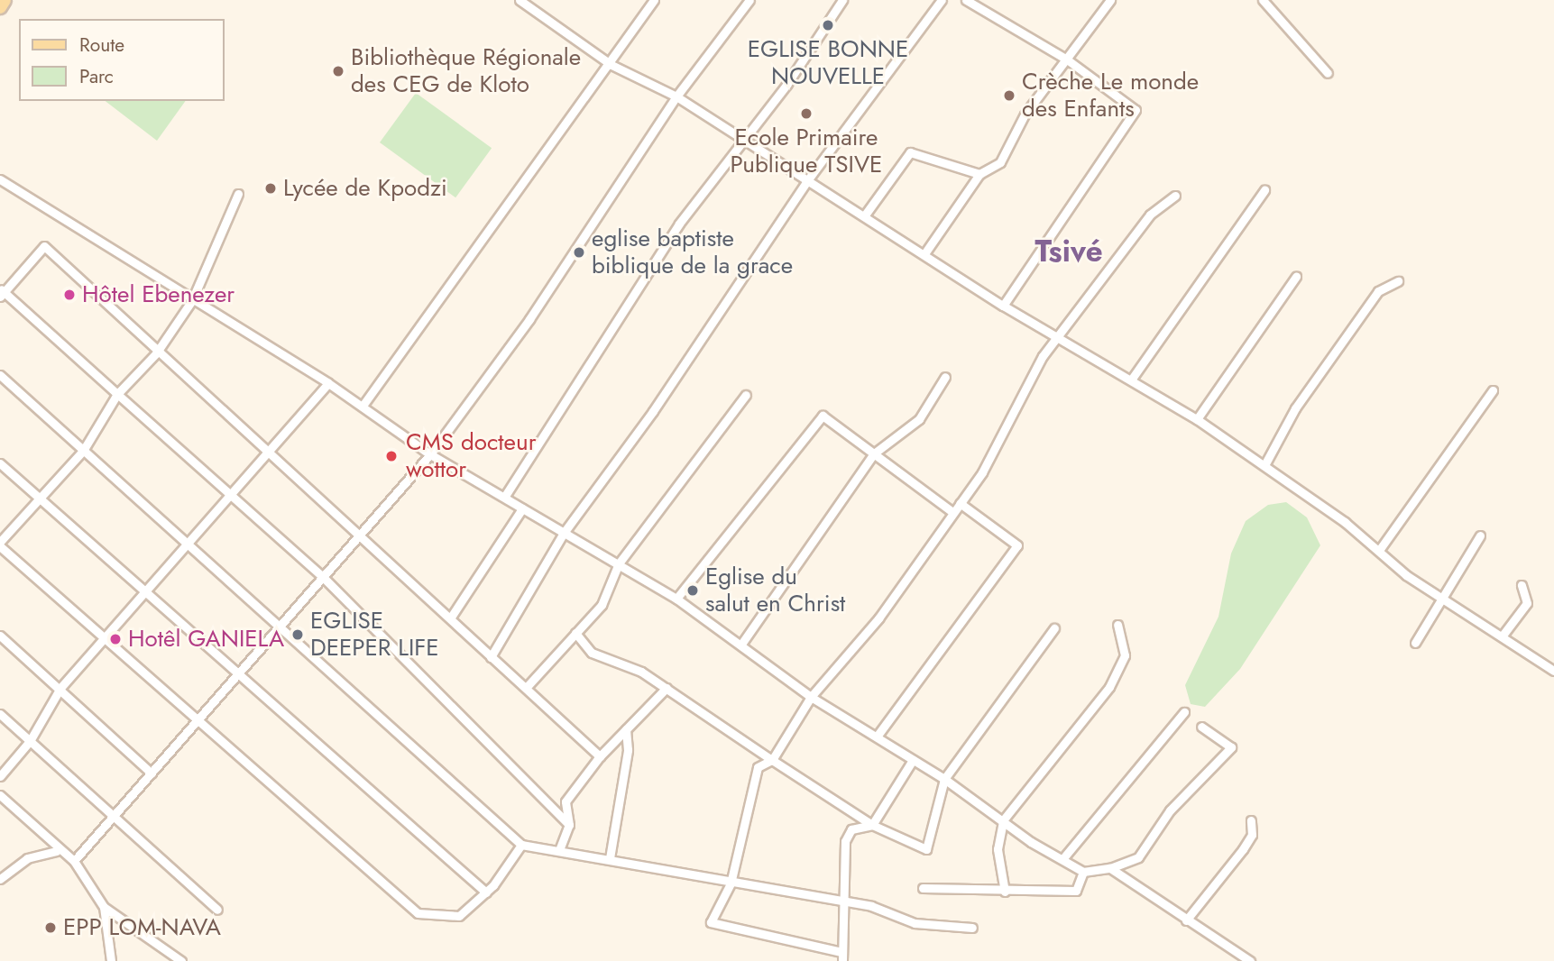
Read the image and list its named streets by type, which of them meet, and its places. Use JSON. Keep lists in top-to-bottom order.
{
  "districts": ["Tsivé"],
  "places": [
    "EGLISE BONNE NOUVELLE",
    "Bibliothèque Régionale des CEG de Kloto",
    "Crèche Le monde des Enfants",
    "Ecole Primaire Publique TSIVE",
    "Lycée de Kpodzi",
    "eglise baptiste biblique de la grace",
    "Hôtel Ebenezer",
    "CMS docteur wottor",
    "Eglise du salut en Christ",
    "EGLISE DEEPER LIFE",
    "Hotêl GANIELA",
    "EPP LOM-NAVA"
  ],
  "legend": ["Route", "Parc"]
}
